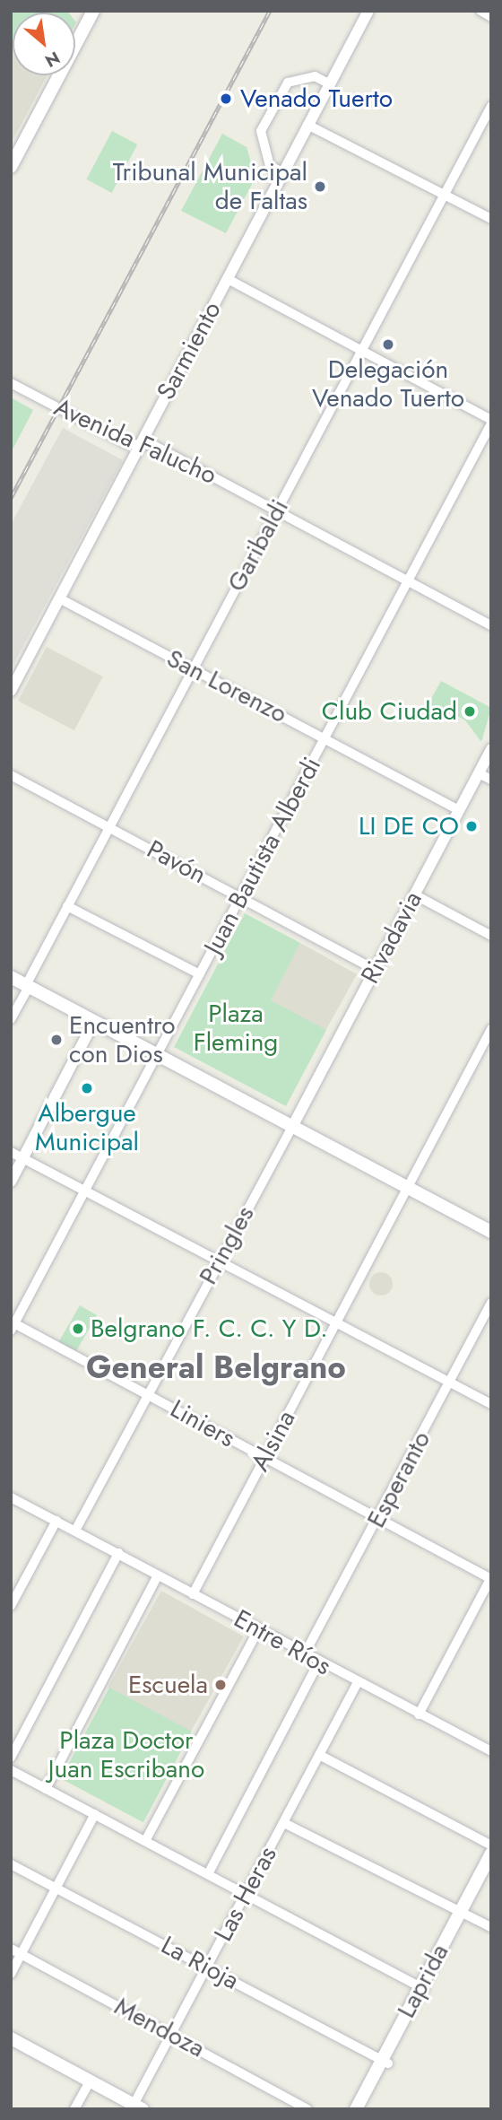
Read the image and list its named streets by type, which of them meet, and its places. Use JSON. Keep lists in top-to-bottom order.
{
  "streets": {
    "main road": ["Laprida"],
    "street": [
      "Sarmiento",
      "Avenida Falucho",
      "Garibaldi",
      "San Lorenzo",
      "Juan Bautista Alberdi",
      "Pavón",
      "Rivadavia",
      "Pringles",
      "Liniers",
      "Alsina",
      "Esperanto",
      "Entre Ríos",
      "Las Heras",
      "La Rioja",
      "Mendoza"
    ]
  },
  "crossings": [
    ["Sarmiento", "Avenida Falucho"],
    ["Sarmiento", "San Lorenzo"],
    ["Avenida Falucho", "Garibaldi"],
    ["Avenida Falucho", "Juan Bautista Alberdi"],
    ["Garibaldi", "San Lorenzo"],
    ["Garibaldi", "Pavón"],
    ["San Lorenzo", "Juan Bautista Alberdi"],
    ["San Lorenzo", "Rivadavia"],
    ["Juan Bautista Alberdi", "Pavón"],
    ["Juan Bautista Alberdi", "Liniers"],
    ["Pavón", "Rivadavia"],
    ["Rivadavia", "Pringles"],
    ["Pringles", "Liniers"],
    ["Pringles", "Entre Ríos"],
    ["Liniers", "Alsina"],
    ["Liniers", "Esperanto"],
    ["Alsina", "Entre Ríos"],
    ["Esperanto", "Entre Ríos"],
    ["Entre Ríos", "Las Heras"],
    ["Las Heras", "La Rioja"],
    ["Las Heras", "Mendoza"],
    ["La Rioja", "Laprida"]
  ],
  "districts": ["General Belgrano"],
  "parks": ["Plaza Fleming", "Plaza Doctor Juan Escribano"],
  "places": [
    "Venado Tuerto",
    "Tribunal Municipal de Faltas",
    "Delegación Venado Tuerto",
    "Club Ciudad",
    "LI DE CO",
    "Encuentro con Dios",
    "Albergue Municipal",
    "Belgrano F. C. C. Y D.",
    "Escuela"
  ],
  "north": "bottom right"
}
